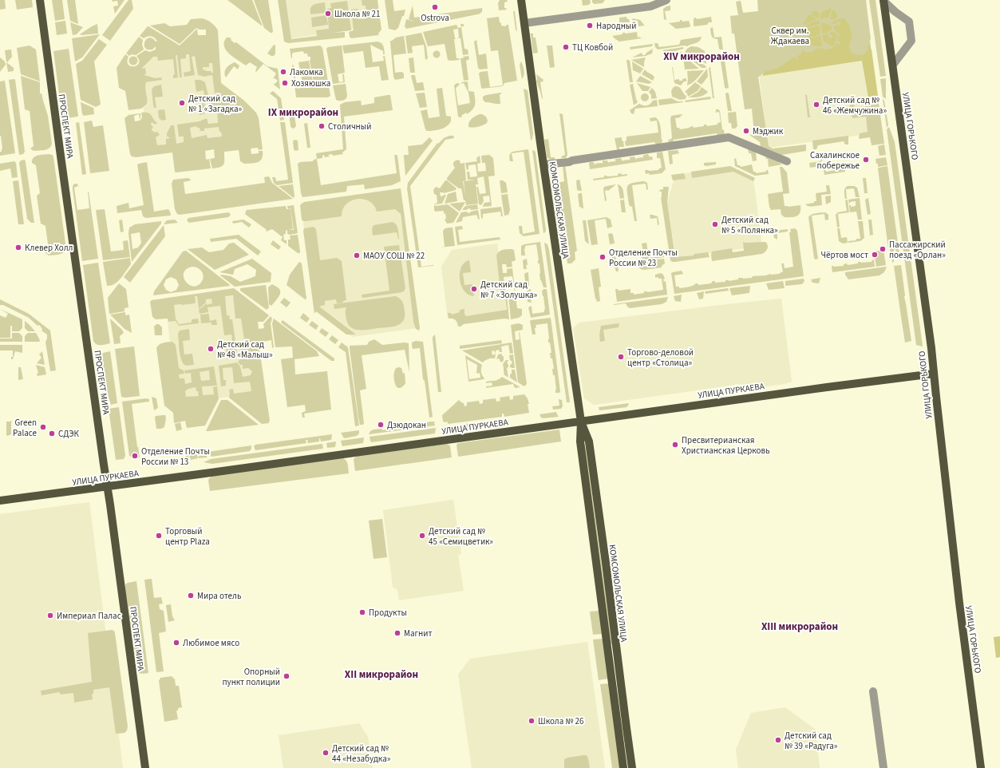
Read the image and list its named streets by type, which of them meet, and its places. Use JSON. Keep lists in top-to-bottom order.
{
  "streets": {
    "main road": [
      "ПРОСПЕКТ МИРА",
      "УЛИЦА ГОРЬКОГО",
      "КОМСОМОЛЬСКАЯ УЛИЦА",
      "УЛИЦА ПУРКАЕВА"
    ]
  },
  "crossings": [
    ["ПРОСПЕКТ МИРА", "УЛИЦА ПУРКАЕВА"],
    ["УЛИЦА ГОРЬКОГО", "УЛИЦА ПУРКАЕВА"],
    ["КОМСОМОЛЬСКАЯ УЛИЦА", "УЛИЦА ПУРКАЕВА"]
  ],
  "districts": [
    "XIV микрорайон",
    "IX микрорайон",
    "XIII микрорайон",
    "XII микрорайон"
  ],
  "parks": ["Сквер им. Ждакаева"],
  "places": [
    "Ostrova",
    "Школа № 21",
    "Народный",
    "ТЦ Ковбой",
    "Лакомка",
    "Хозяюшка",
    "Детский сад № 1 «Загадка»",
    "Детский сад № 46 «Жемчужина»",
    "Столичный",
    "Мэджик",
    "Сахалинское побережье",
    "Детский сад № 5 «Полянка»",
    "Клевер Холл",
    "Пассажирский поезд «Орлан»",
    "Чёртов мост",
    "МАОУ СОШ № 22",
    "Отделение Почты России № 23",
    "Детский сад № 7 «Золушка»",
    "Детский сад № 48 «Малыш»",
    "Торгово-деловой центр «Столица»",
    "Дзюдокан",
    "Green Palace",
    "СДЭК",
    "Пресвитерианская Христианская Церковь",
    "Отделение Почты России № 13",
    "Торговый центр Plaza",
    "Детский сад № 45 «Семицветик»",
    "Мира отель",
    "Продукты",
    "Империал Палас",
    "Магнит",
    "Любимое мясо",
    "Опорный пункт полиции",
    "Школа № 26",
    "Детский сад № 39 «Радуга»",
    "Детский сад № 44 «Незабудка»"
  ]
}
